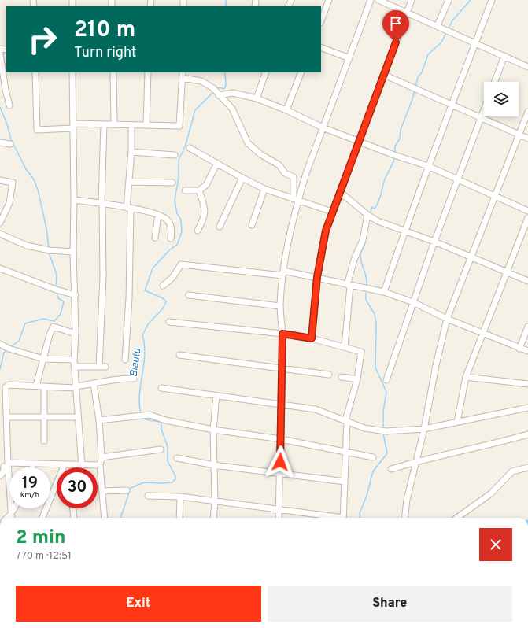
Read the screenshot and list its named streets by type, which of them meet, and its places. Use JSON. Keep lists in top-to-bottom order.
{
  "water": ["Biautu"],
  "page": {
    "turn": ["210 m", "Turn right"],
    "speed": "19 km/h",
    "limit": "30",
    "heading": ["2 min", "770 m · 12:51"],
    "buttons": ["Exit", "Share"]
  }
}
